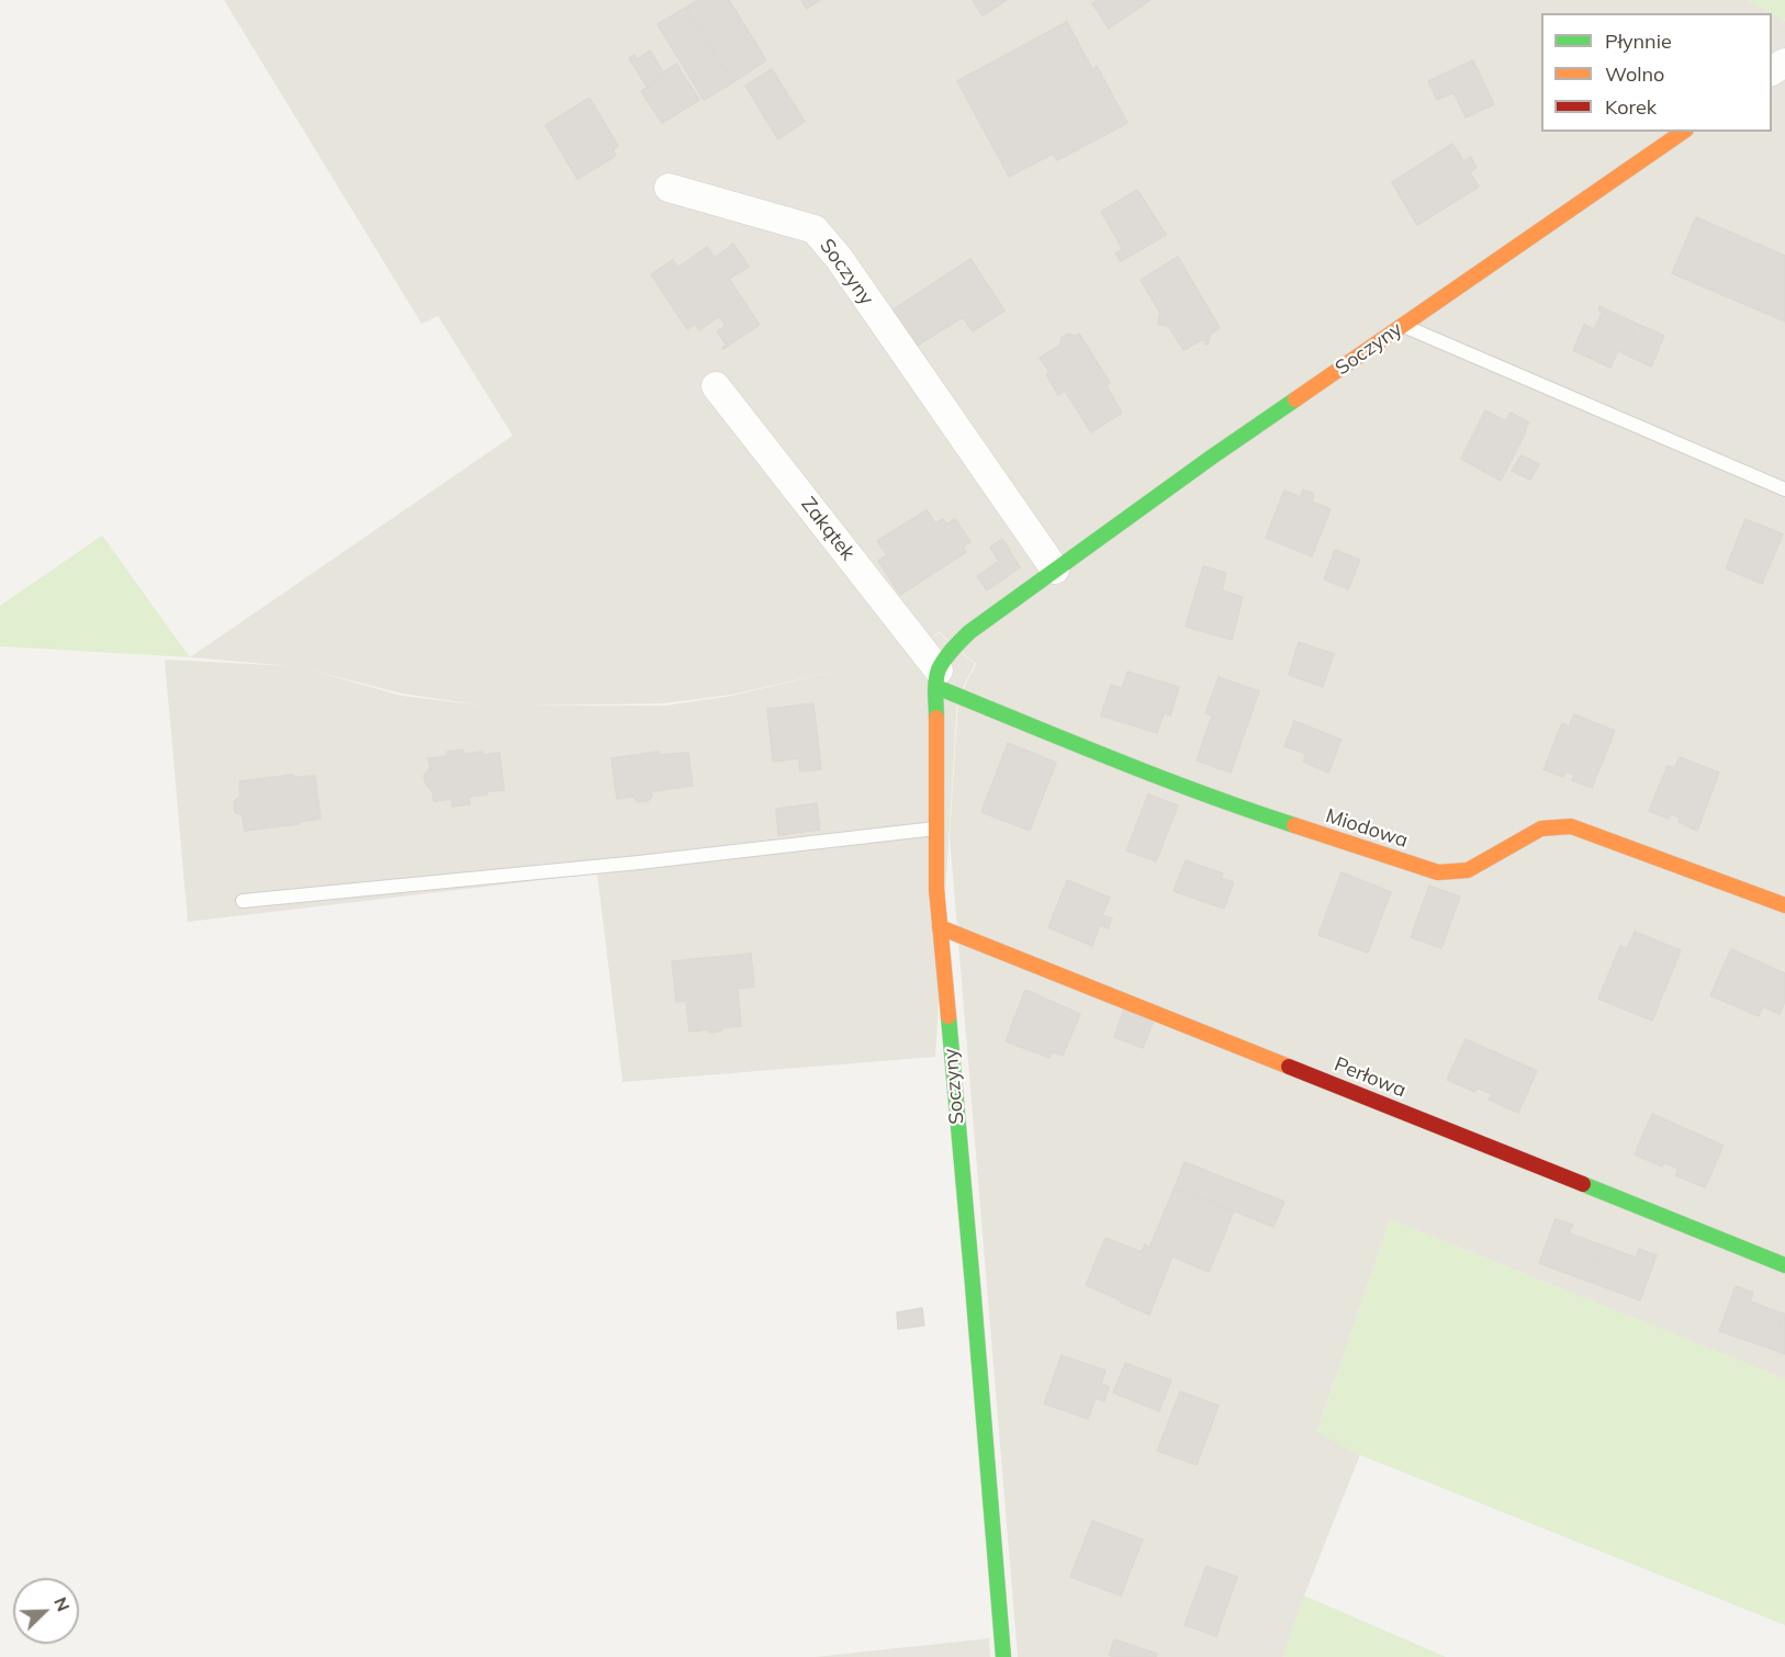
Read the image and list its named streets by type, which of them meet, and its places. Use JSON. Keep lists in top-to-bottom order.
{
  "streets": {
    "street": [
      "Soczyny",
      "Zakątek",
      "Miodowa",
      "Perłowa"
    ]
  },
  "crossings": [
    ["Soczyny", "Zakątek"],
    ["Soczyny", "Miodowa"],
    ["Soczyny", "Perłowa"],
    ["Zakątek", "Miodowa"]
  ],
  "legend": ["Płynnie", "Wolno", "Korek"],
  "north": "top right"
}
